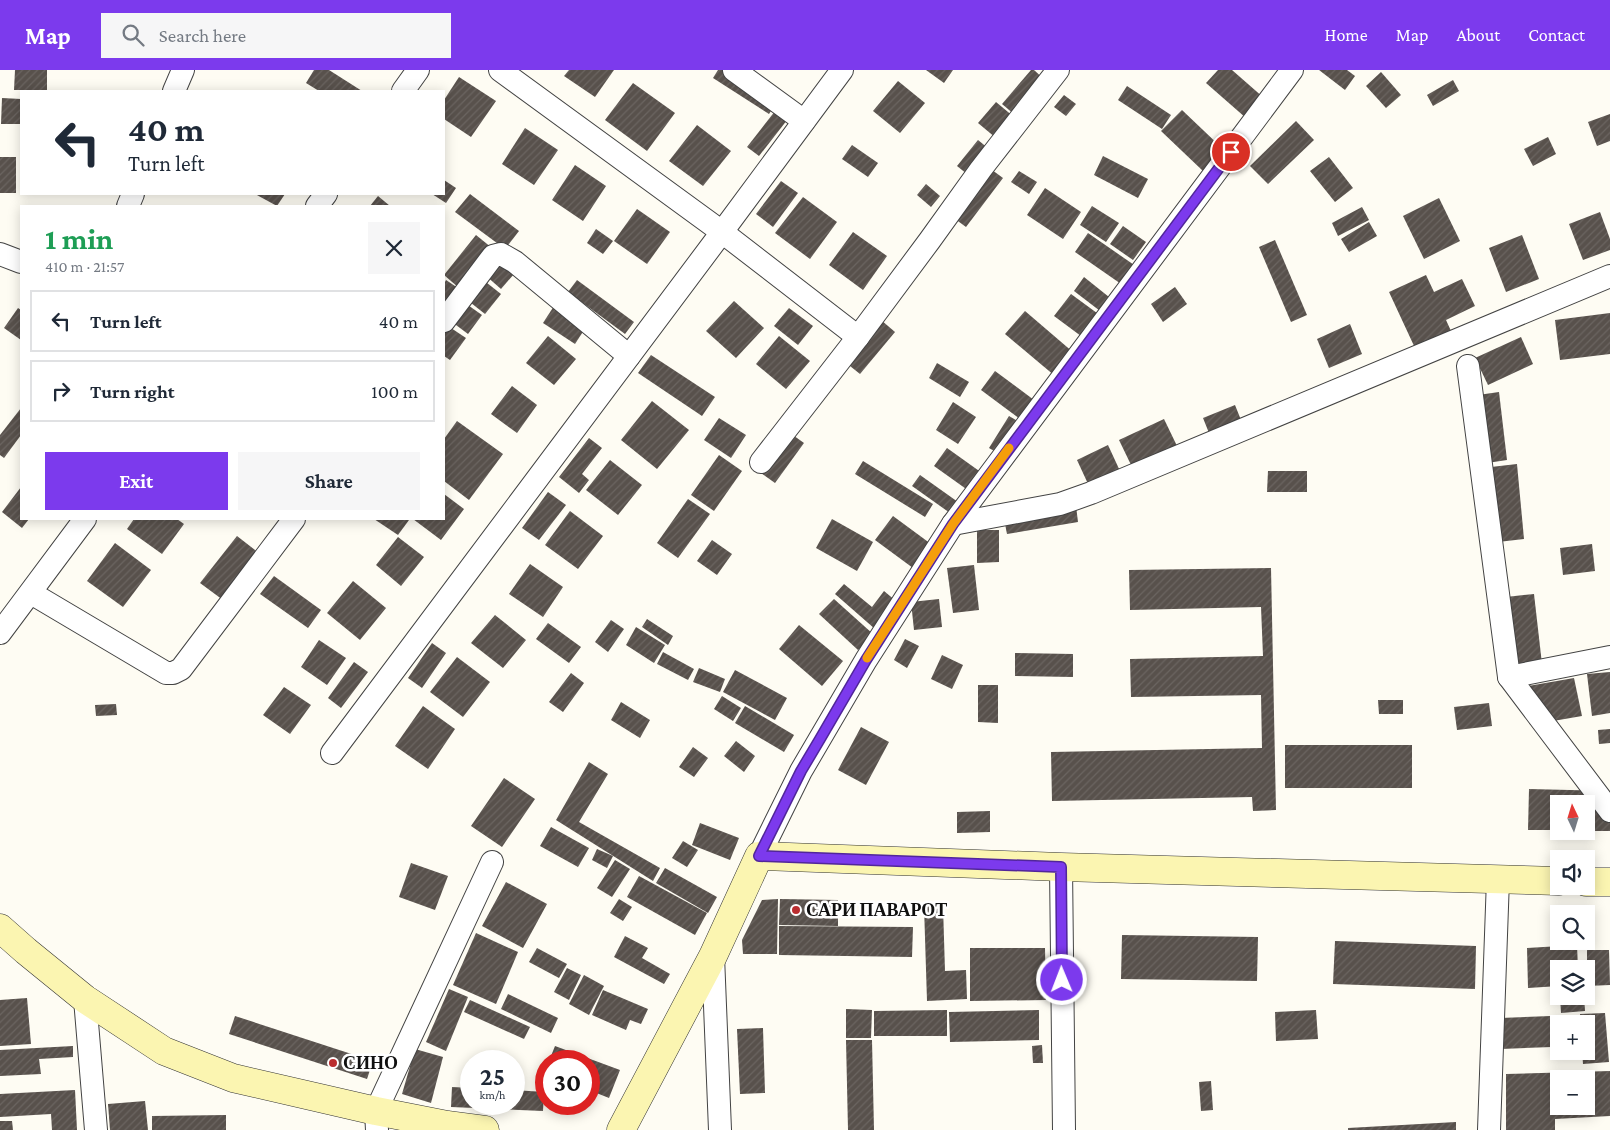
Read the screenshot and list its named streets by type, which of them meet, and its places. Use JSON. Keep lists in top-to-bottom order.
{
  "places": ["САРИ ПАВАРОТ", "СИНО"],
  "north": "top",
  "page": {
    "header": "Map",
    "search": "Search here",
    "nav": [
      "Home",
      "Map",
      "About",
      "Contact"
    ],
    "turn": ["40 m", "Turn left"],
    "heading": ["1 min", "410 m · 21:57"],
    "list": [
      {
        "name": "Turn left",
        "value": "40 m"
      },
      {
        "name": "Turn right",
        "value": "100 m"
      }
    ],
    "buttons": ["Exit", "Share"],
    "map_buttons": ["+", "−"],
    "speed": "25 km/h",
    "limit": "30"
  }
}
